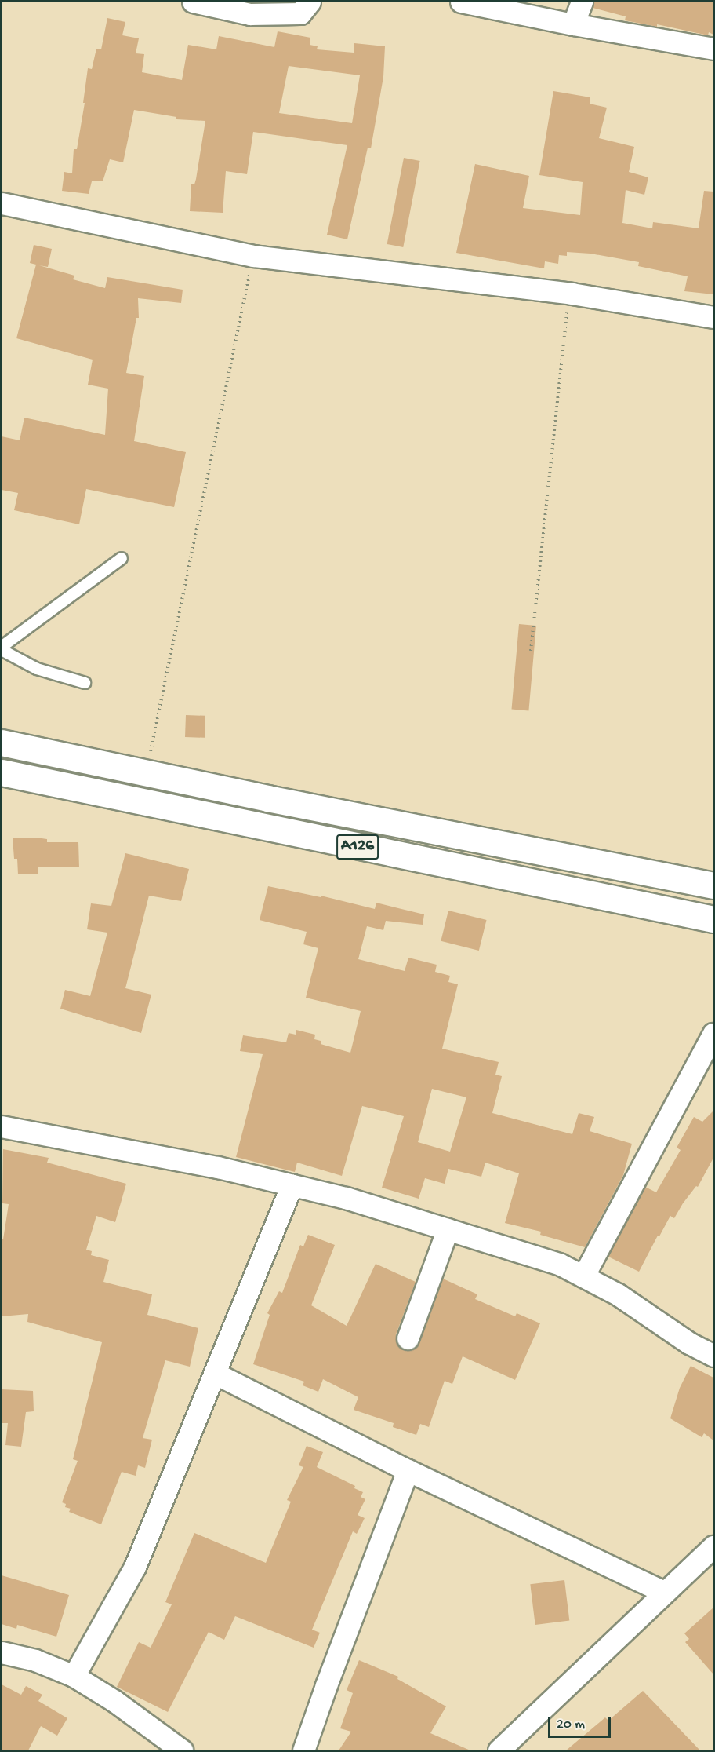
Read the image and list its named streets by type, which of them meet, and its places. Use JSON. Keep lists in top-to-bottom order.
{
  "streets": {
    "highway": ["A126"]
  },
  "scale_bar": "20 m"
}
